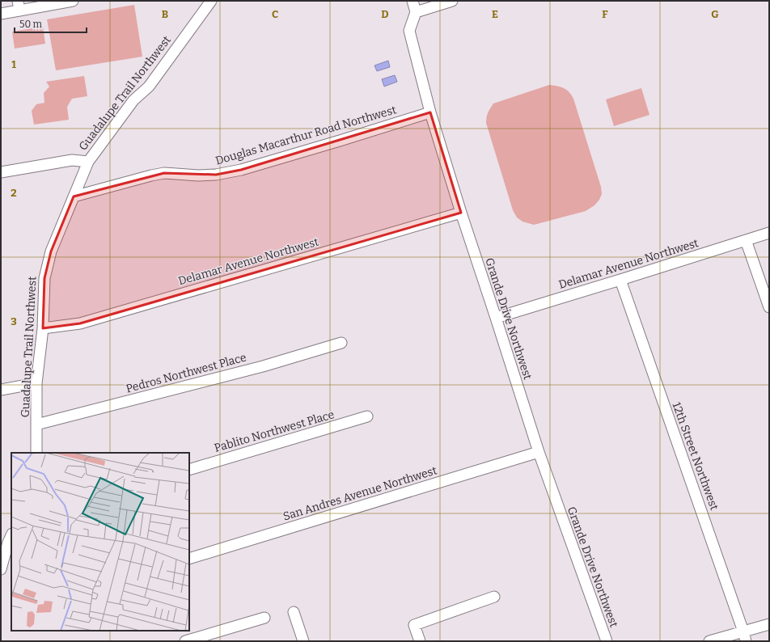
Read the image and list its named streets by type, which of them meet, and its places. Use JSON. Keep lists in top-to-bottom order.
{
  "streets": {
    "street": [
      "Guadalupe Trail Northwest",
      "Douglas Macarthur Road Northwest",
      "Delamar Avenue Northwest",
      "Grande Drive Northwest",
      "Pedros Northwest Place",
      "Pablito Northwest Place",
      "12th Street Northwest",
      "San Andres Avenue Northwest"
    ]
  },
  "crossings": [
    ["Guadalupe Trail Northwest", "Douglas Macarthur Road Northwest"],
    ["Guadalupe Trail Northwest", "Delamar Avenue Northwest"],
    ["Guadalupe Trail Northwest", "Pedros Northwest Place"],
    ["Douglas Macarthur Road Northwest", "Grande Drive Northwest"],
    ["Delamar Avenue Northwest", "Grande Drive Northwest"],
    ["Delamar Avenue Northwest", "12th Street Northwest"],
    ["Grande Drive Northwest", "San Andres Avenue Northwest"]
  ],
  "scale_bar": "50 m",
  "grid": {
    "columns": [
      "B",
      "C",
      "D",
      "E",
      "F",
      "G"
    ],
    "rows": ["1", "2", "3"]
  }
}
